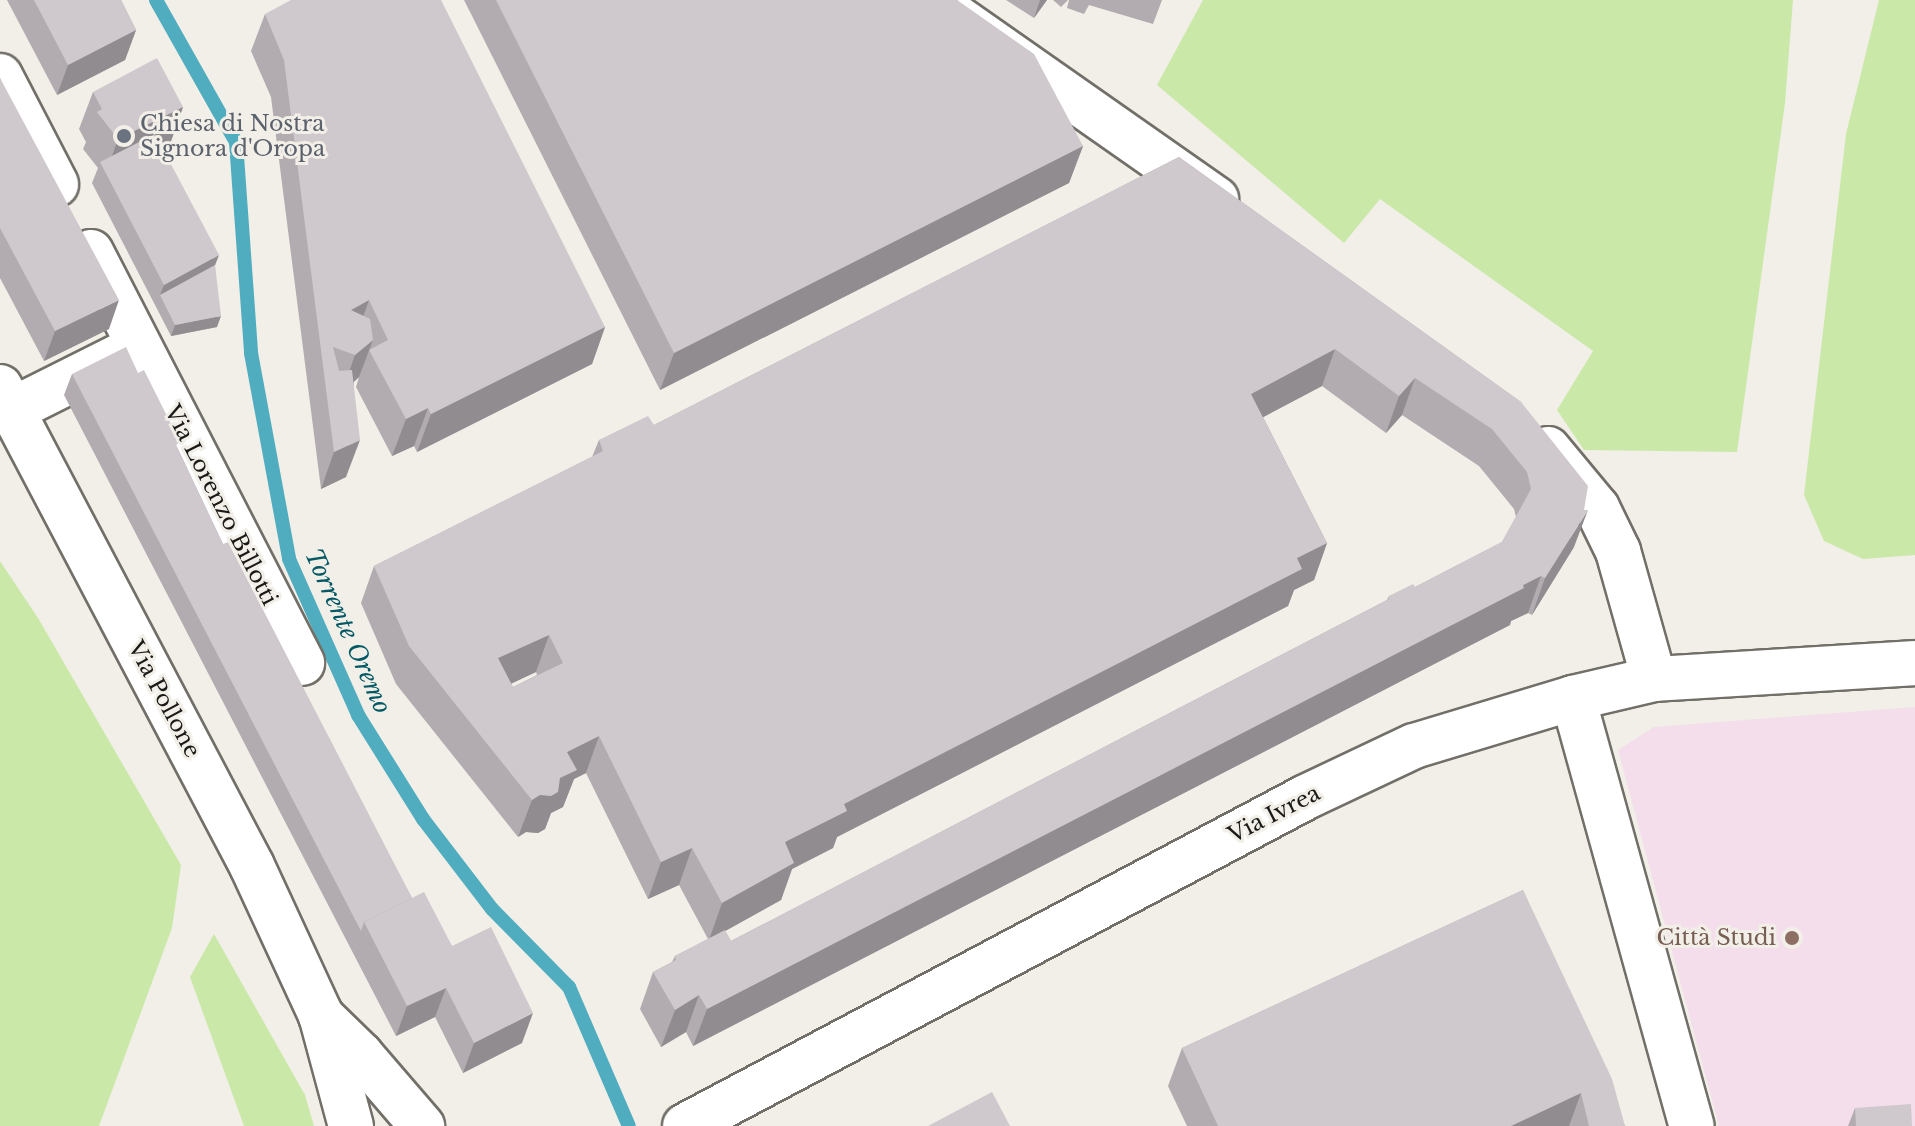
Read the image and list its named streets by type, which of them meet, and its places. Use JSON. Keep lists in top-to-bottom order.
{
  "streets": {
    "street": ["Via Lorenzo Billotti", "Via Pollone", "Via Ivrea"]
  },
  "water": ["Torrente Oremo"],
  "places": ["Chiesa di Nostra Signora d'Oropa", "Città Studi"]
}
